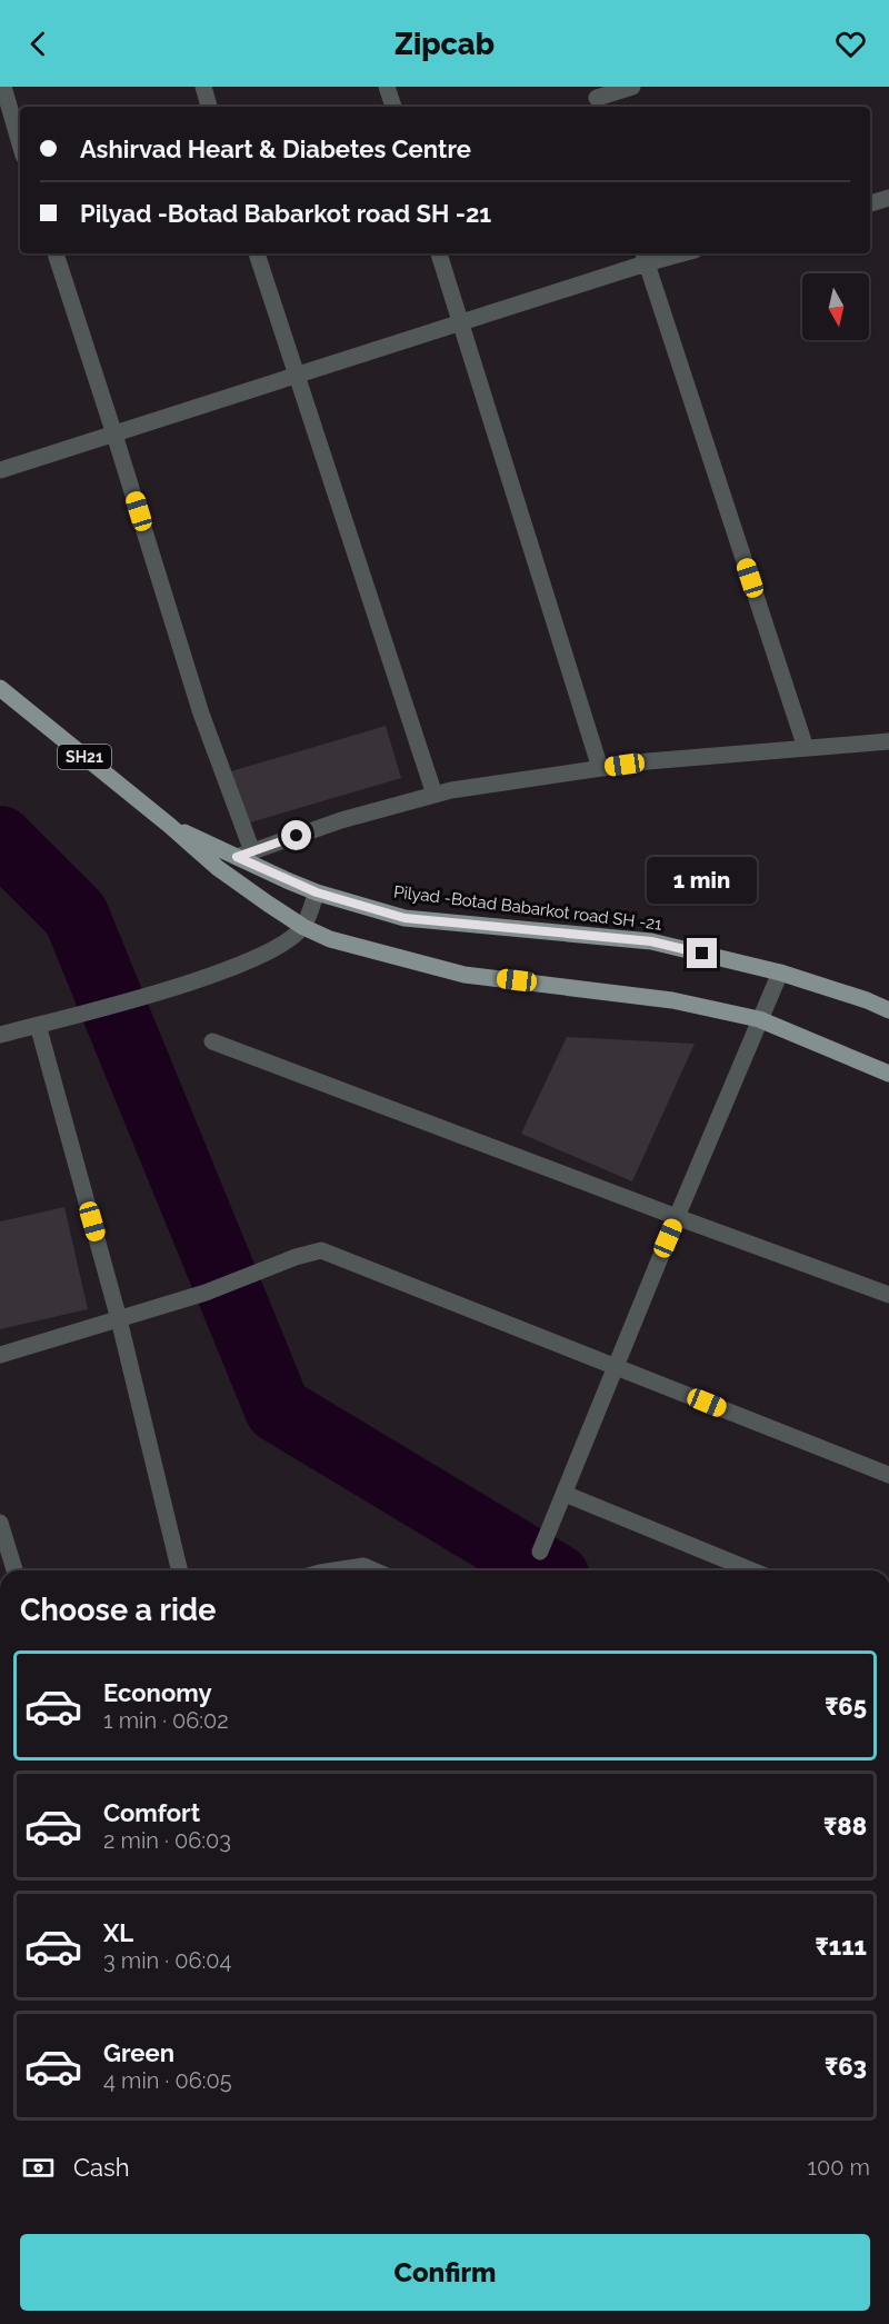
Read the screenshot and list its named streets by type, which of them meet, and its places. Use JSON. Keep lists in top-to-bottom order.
{
  "streets": {
    "main road": ["SH21", "Pilyad -Botad Babarkot road SH -21"]
  },
  "north": "bottom",
  "page": {
    "header": "Zipcab",
    "banner": ["Ashirvad Heart & Diabetes Centre", "Pilyad -Botad Babarkot road SH -21"],
    "bubble": "1 min",
    "heading": "Choose a ride",
    "list": [
      {
        "name": "Economy",
        "note": "1 min · 06:02",
        "value": "₹65"
      },
      {
        "name": "Comfort",
        "note": "2 min · 06:03",
        "value": "₹88"
      },
      {
        "name": "XL",
        "note": "3 min · 06:04",
        "value": "₹111"
      },
      {
        "name": "Green",
        "note": "4 min · 06:05",
        "value": "₹63"
      }
    ],
    "pay": ["Cash", "100 m"],
    "buttons": "Confirm"
  }
}
